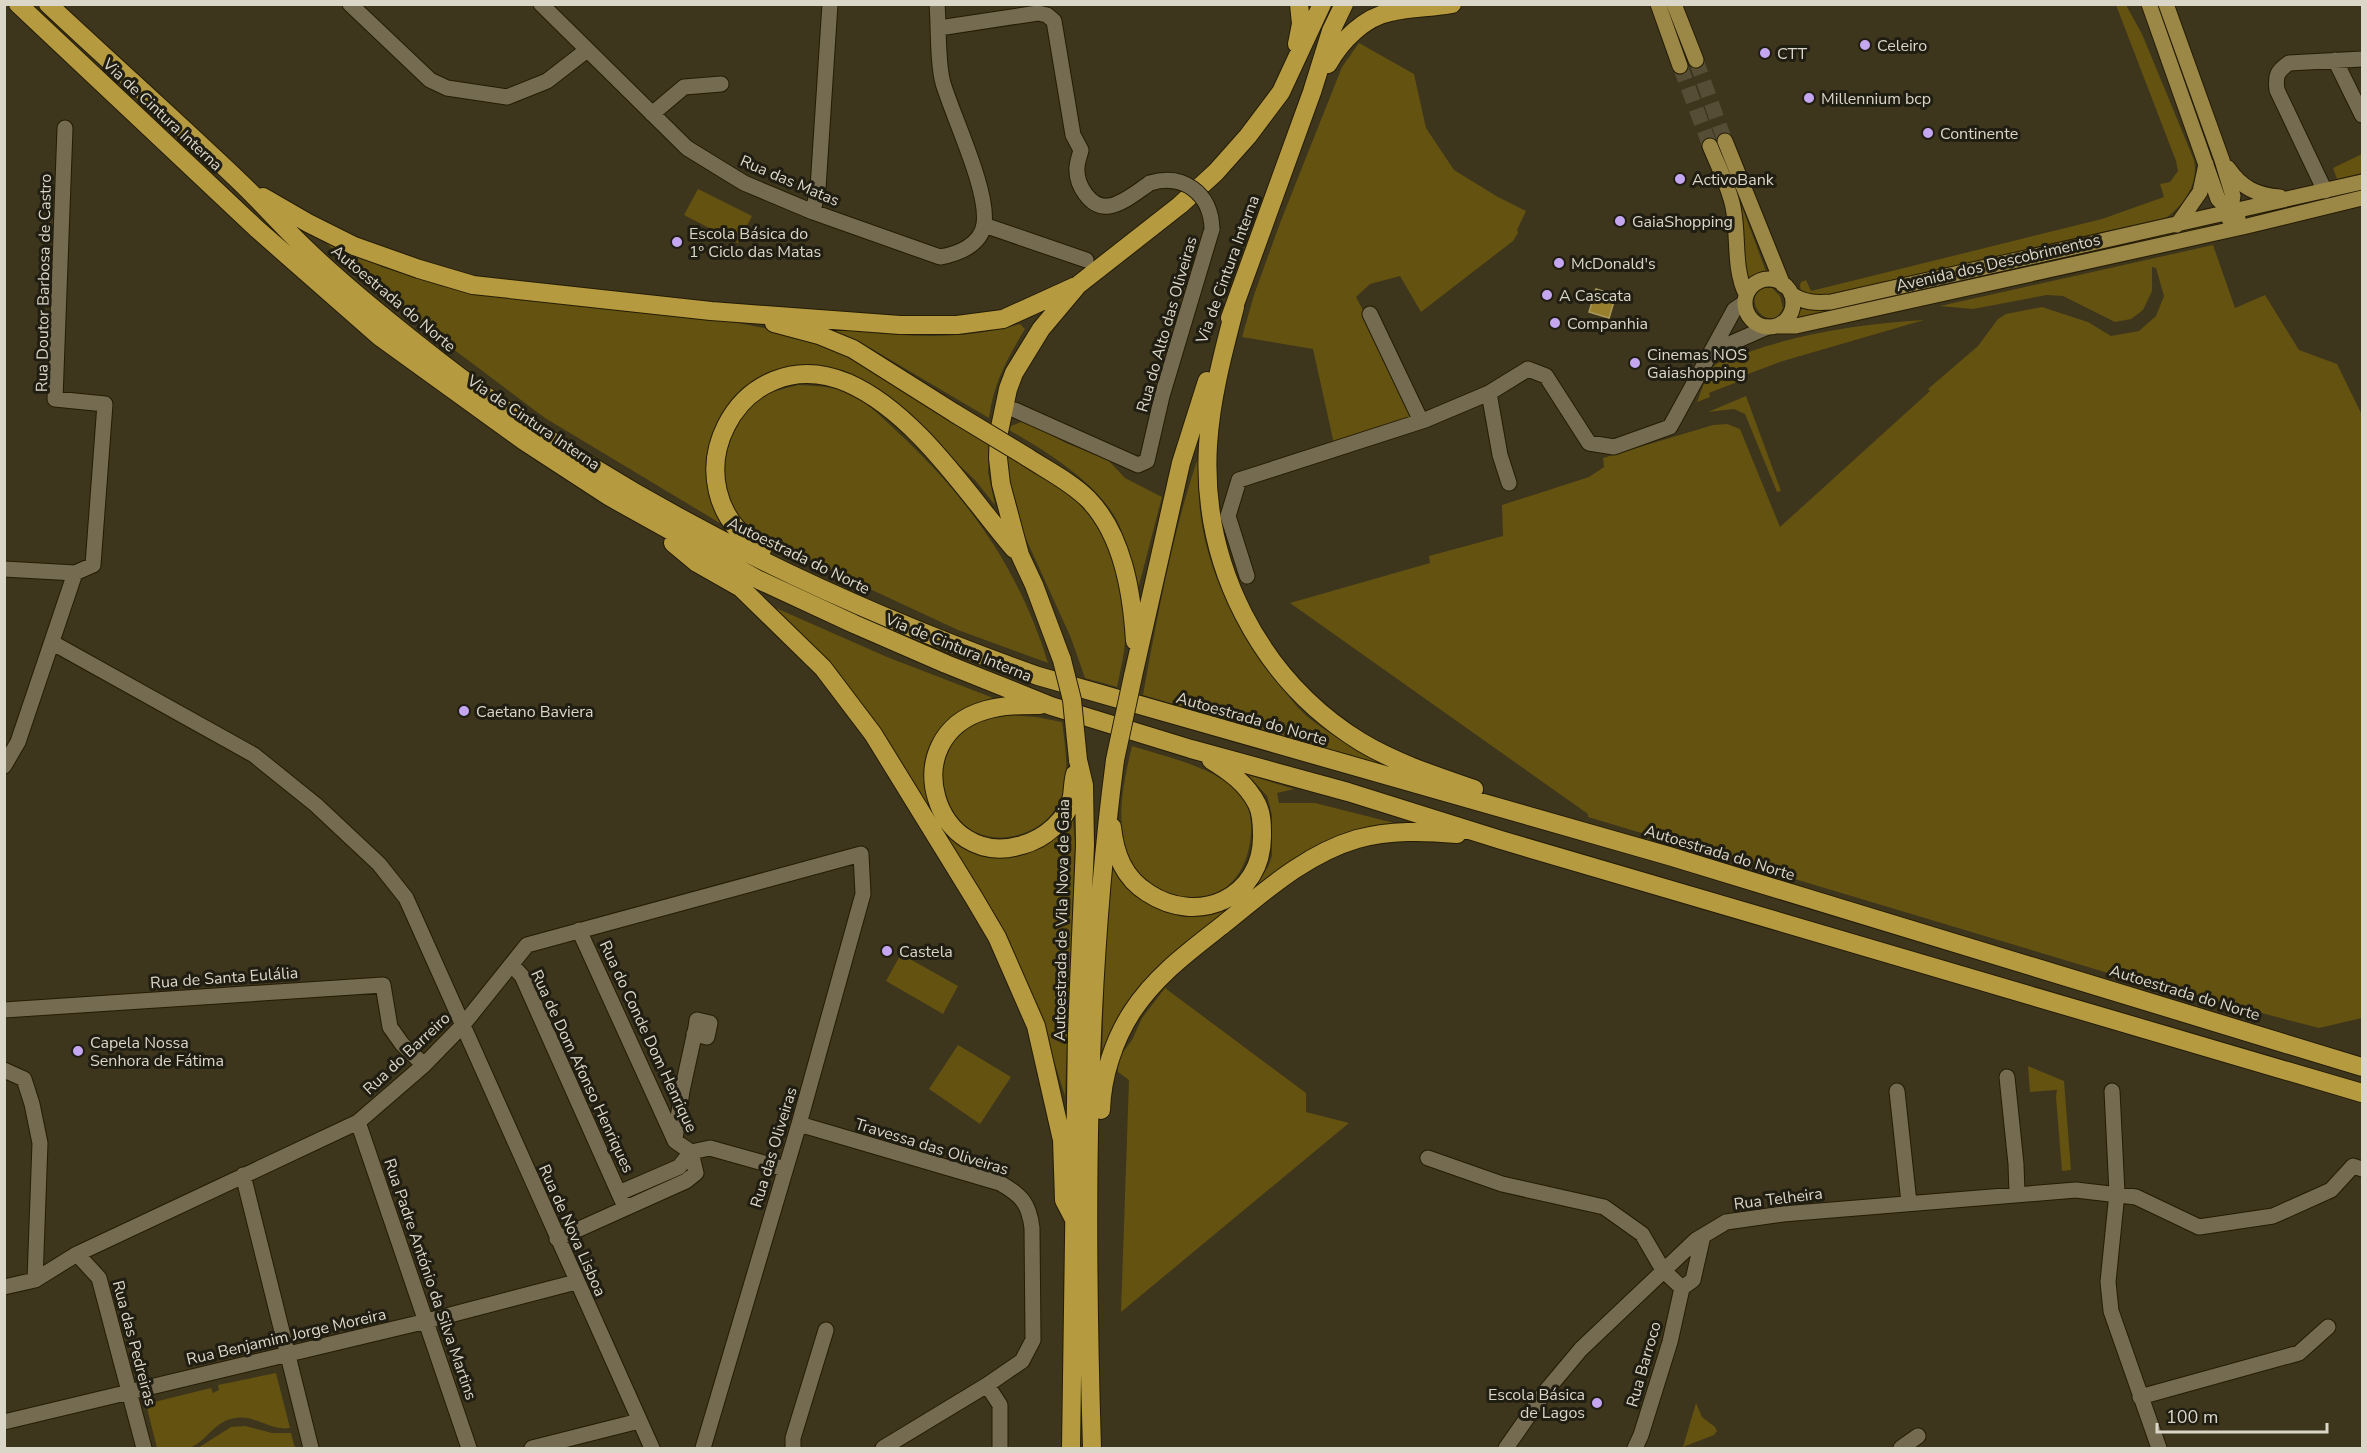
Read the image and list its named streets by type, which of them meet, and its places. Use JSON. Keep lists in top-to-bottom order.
{
  "streets": {
    "highway": ["Via de Cintura Interna", "Autoestrada do Norte", "Autoestrada de Vila Nova de Gaia"],
    "main road": ["Avenida dos Descobrimentos"],
    "street": [
      "Rua das Matas",
      "Rua Doutor Barbosa de Castro",
      "Rua do Alto das Oliveiras",
      "Rua de Santa Eulália",
      "Rua do Conde Dom Henrique",
      "Rua do Barreiro",
      "Rua de Dom Afonso Henriques",
      "Travessa das Oliveiras",
      "Rua das Oliveiras",
      "Rua Telheira",
      "Rua de Nova Lisboa",
      "Rua Padre António da Silva Martins",
      "Rua Benjamim Jorge Moreira",
      "Rua das Pedreiras",
      "Rua Barroco"
    ]
  },
  "crossings": [
    ["Via de Cintura Interna", "Autoestrada do Norte"],
    ["Via de Cintura Interna", "Autoestrada de Vila Nova de Gaia"],
    ["Rua Doutor Barbosa de Castro", "Rua de Nova Lisboa"],
    ["Rua de Santa Eulália", "Rua do Barreiro"],
    ["Rua do Conde Dom Henrique", "Rua do Barreiro"],
    ["Rua do Barreiro", "Rua de Dom Afonso Henriques"],
    ["Rua do Barreiro", "Rua das Oliveiras"],
    ["Rua do Barreiro", "Rua de Nova Lisboa"],
    ["Rua do Barreiro", "Rua Padre António da Silva Martins"],
    ["Rua do Barreiro", "Rua das Pedreiras"],
    ["Travessa das Oliveiras", "Rua das Oliveiras"],
    ["Rua Telheira", "Rua Barroco"],
    ["Rua de Nova Lisboa", "Rua Benjamim Jorge Moreira"],
    ["Rua Padre António da Silva Martins", "Rua Benjamim Jorge Moreira"],
    ["Rua Benjamim Jorge Moreira", "Rua das Pedreiras"]
  ],
  "places": [
    "Celeiro",
    "CTT",
    "Millennium bcp",
    "Continente",
    "ActivoBank",
    "GaiaShopping",
    "Escola Básica do 1º Ciclo das Matas",
    "McDonald's",
    "A Cascata",
    "Companhia",
    "Cinemas NOS Gaiashopping",
    "Caetano Baviera",
    "Castela",
    "Capela Nossa Senhora de Fátima",
    "Escola Básica de Lagos"
  ],
  "scale_bar": "100 m"
}
